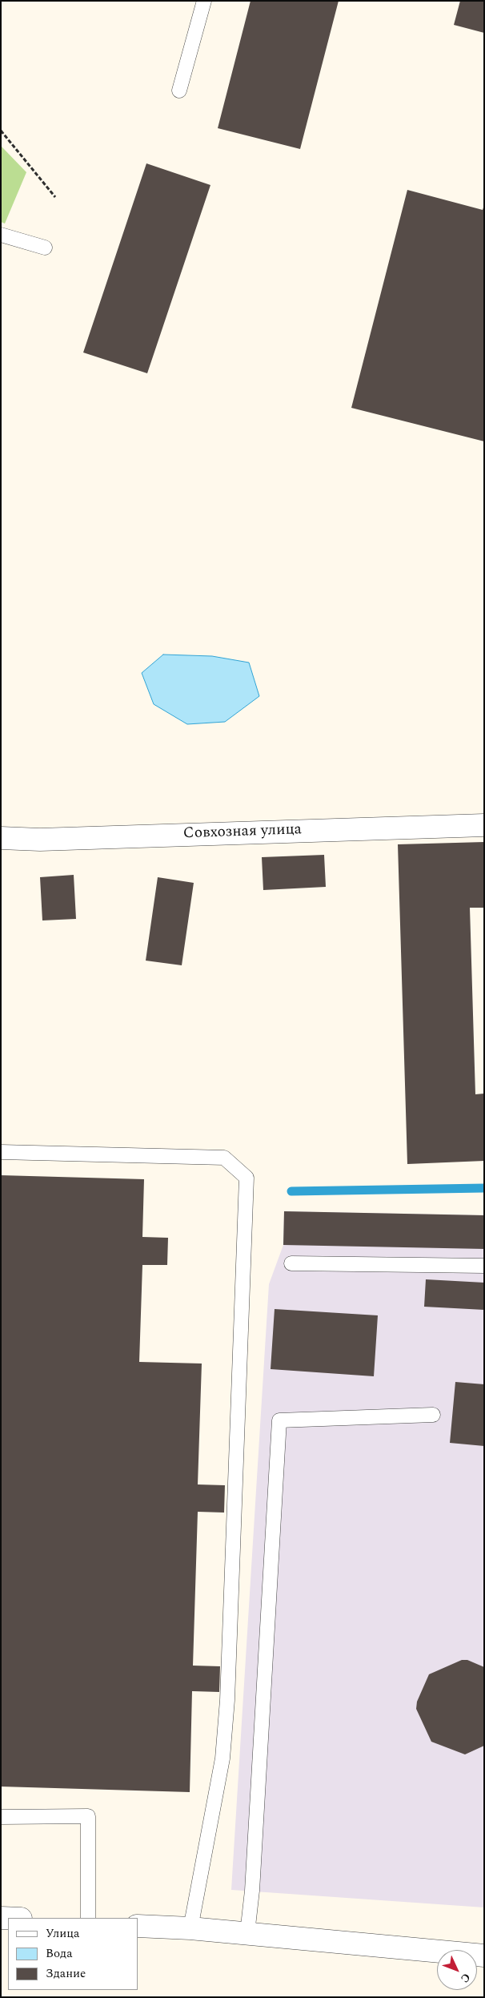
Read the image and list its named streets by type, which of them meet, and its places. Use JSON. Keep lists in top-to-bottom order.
{
  "streets": {
    "street": ["Совхозная улица"]
  },
  "legend": ["Улица", "Вода", "Здание"],
  "north": "bottom right"
}
